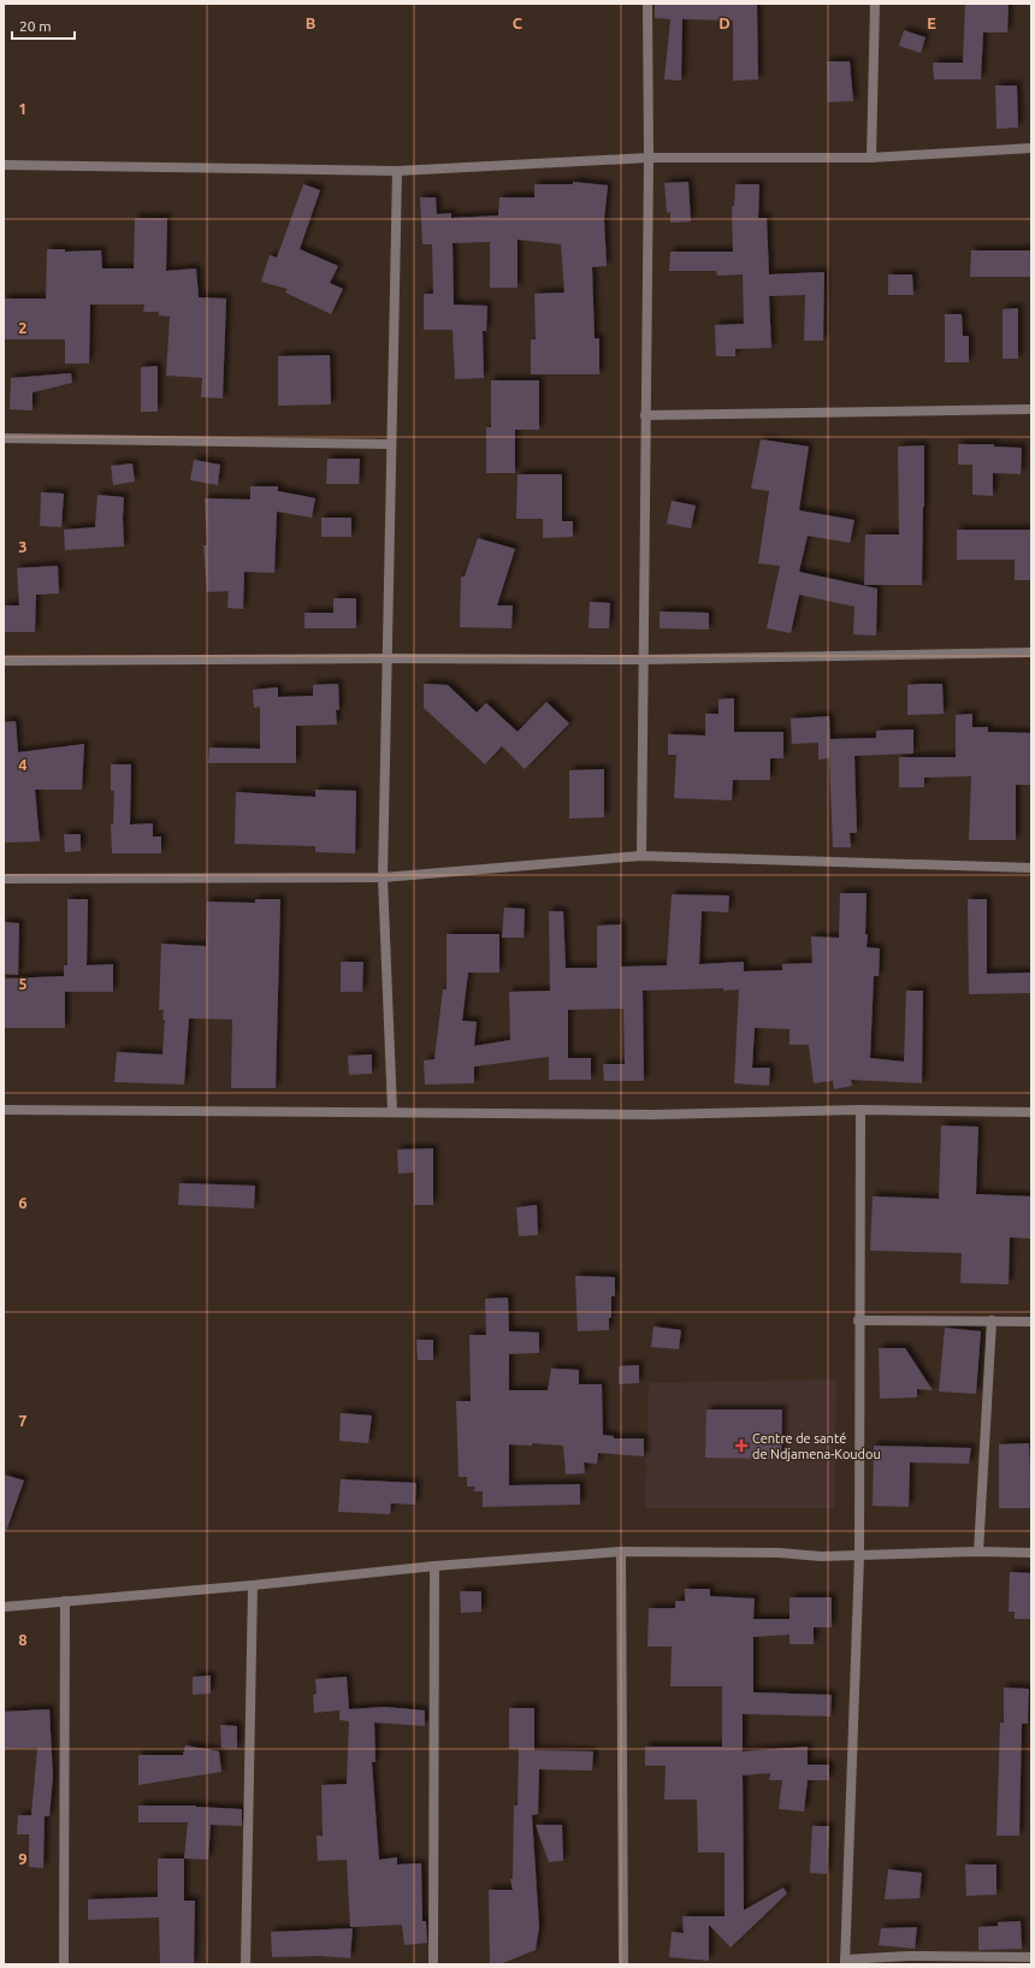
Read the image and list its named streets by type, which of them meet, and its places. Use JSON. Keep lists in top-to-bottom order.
{
  "places": {
    "health": ["Centre de santé de Ndjamena-Koudou"]
  },
  "scale_bar": "20 m",
  "grid": {
    "columns": [
      "B",
      "C",
      "D",
      "E"
    ],
    "rows": [
      "1",
      "2",
      "3",
      "4",
      "5",
      "6",
      "7",
      "8",
      "9"
    ]
  }
}
